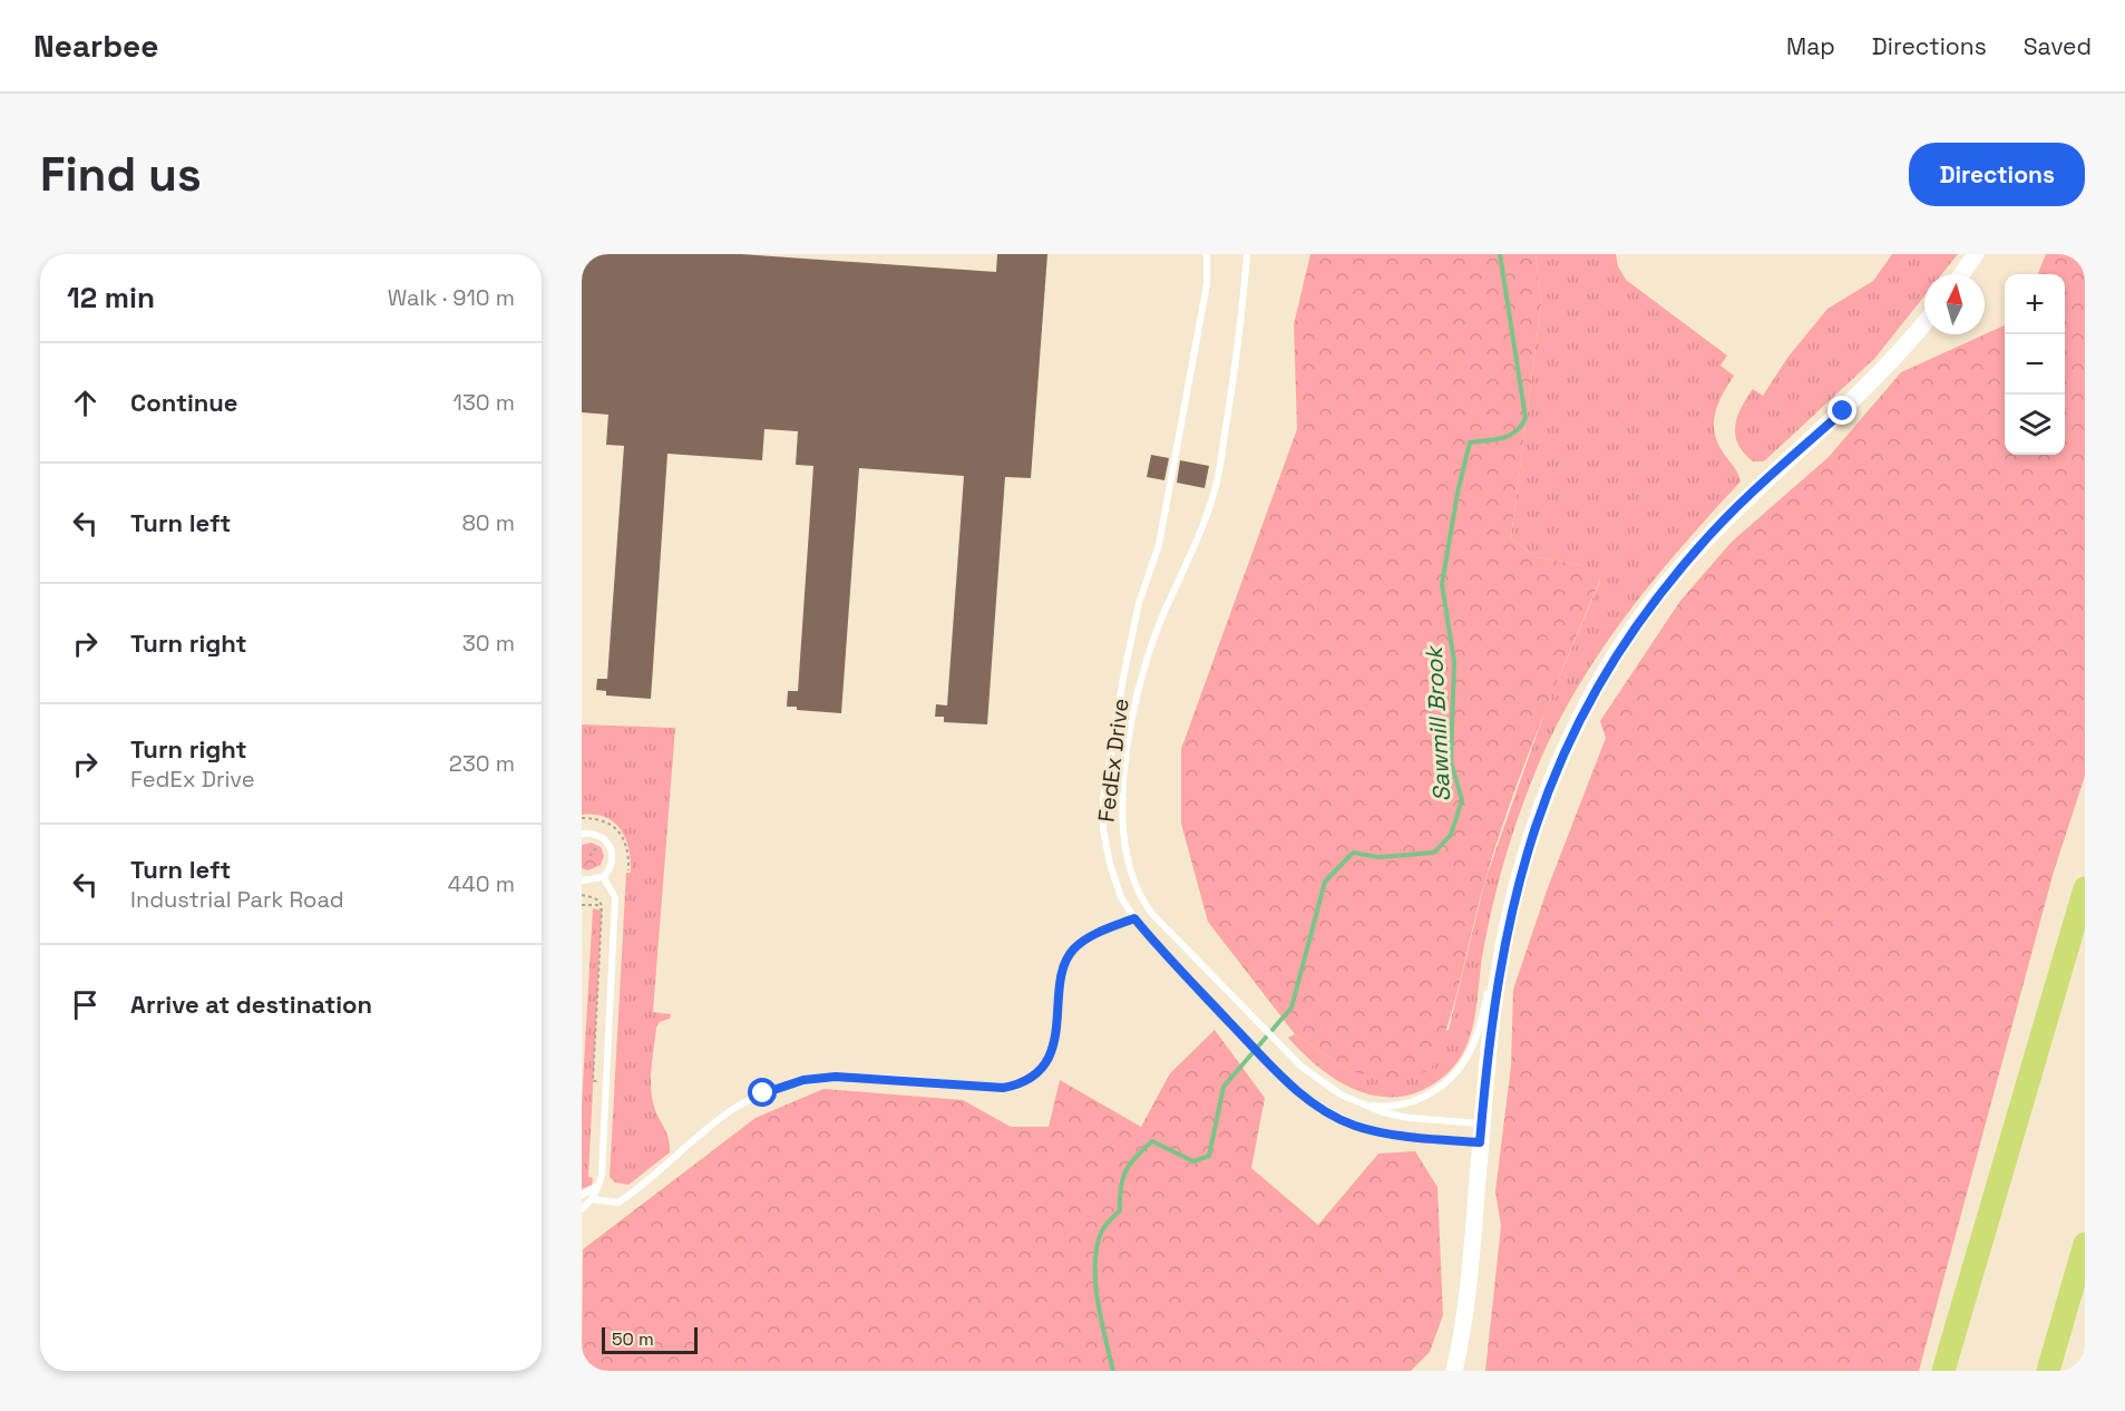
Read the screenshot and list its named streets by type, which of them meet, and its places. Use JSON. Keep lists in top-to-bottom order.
{
  "streets": {
    "lane": ["FedEx Drive"]
  },
  "water": ["Sawmill Brook"],
  "scale_bar": "50 m",
  "north": "top",
  "page": {
    "header": "Nearbee",
    "nav": ["Map", "Directions", "Saved"],
    "buttons": "Directions",
    "title": "Find us",
    "heading": ["12 min", "Walk · 910 m"],
    "map_buttons": ["+", "−"],
    "list": [
      ["Continue", "130 m"],
      ["Turn left", "80 m"],
      ["Turn right", "30 m"],
      ["Turn right", "FedEx Drive", "230 m"],
      ["Turn left", "Industrial Park Road", "440 m"],
      "Arrive at destination"
    ],
    "scale": "50 m"
  }
}
